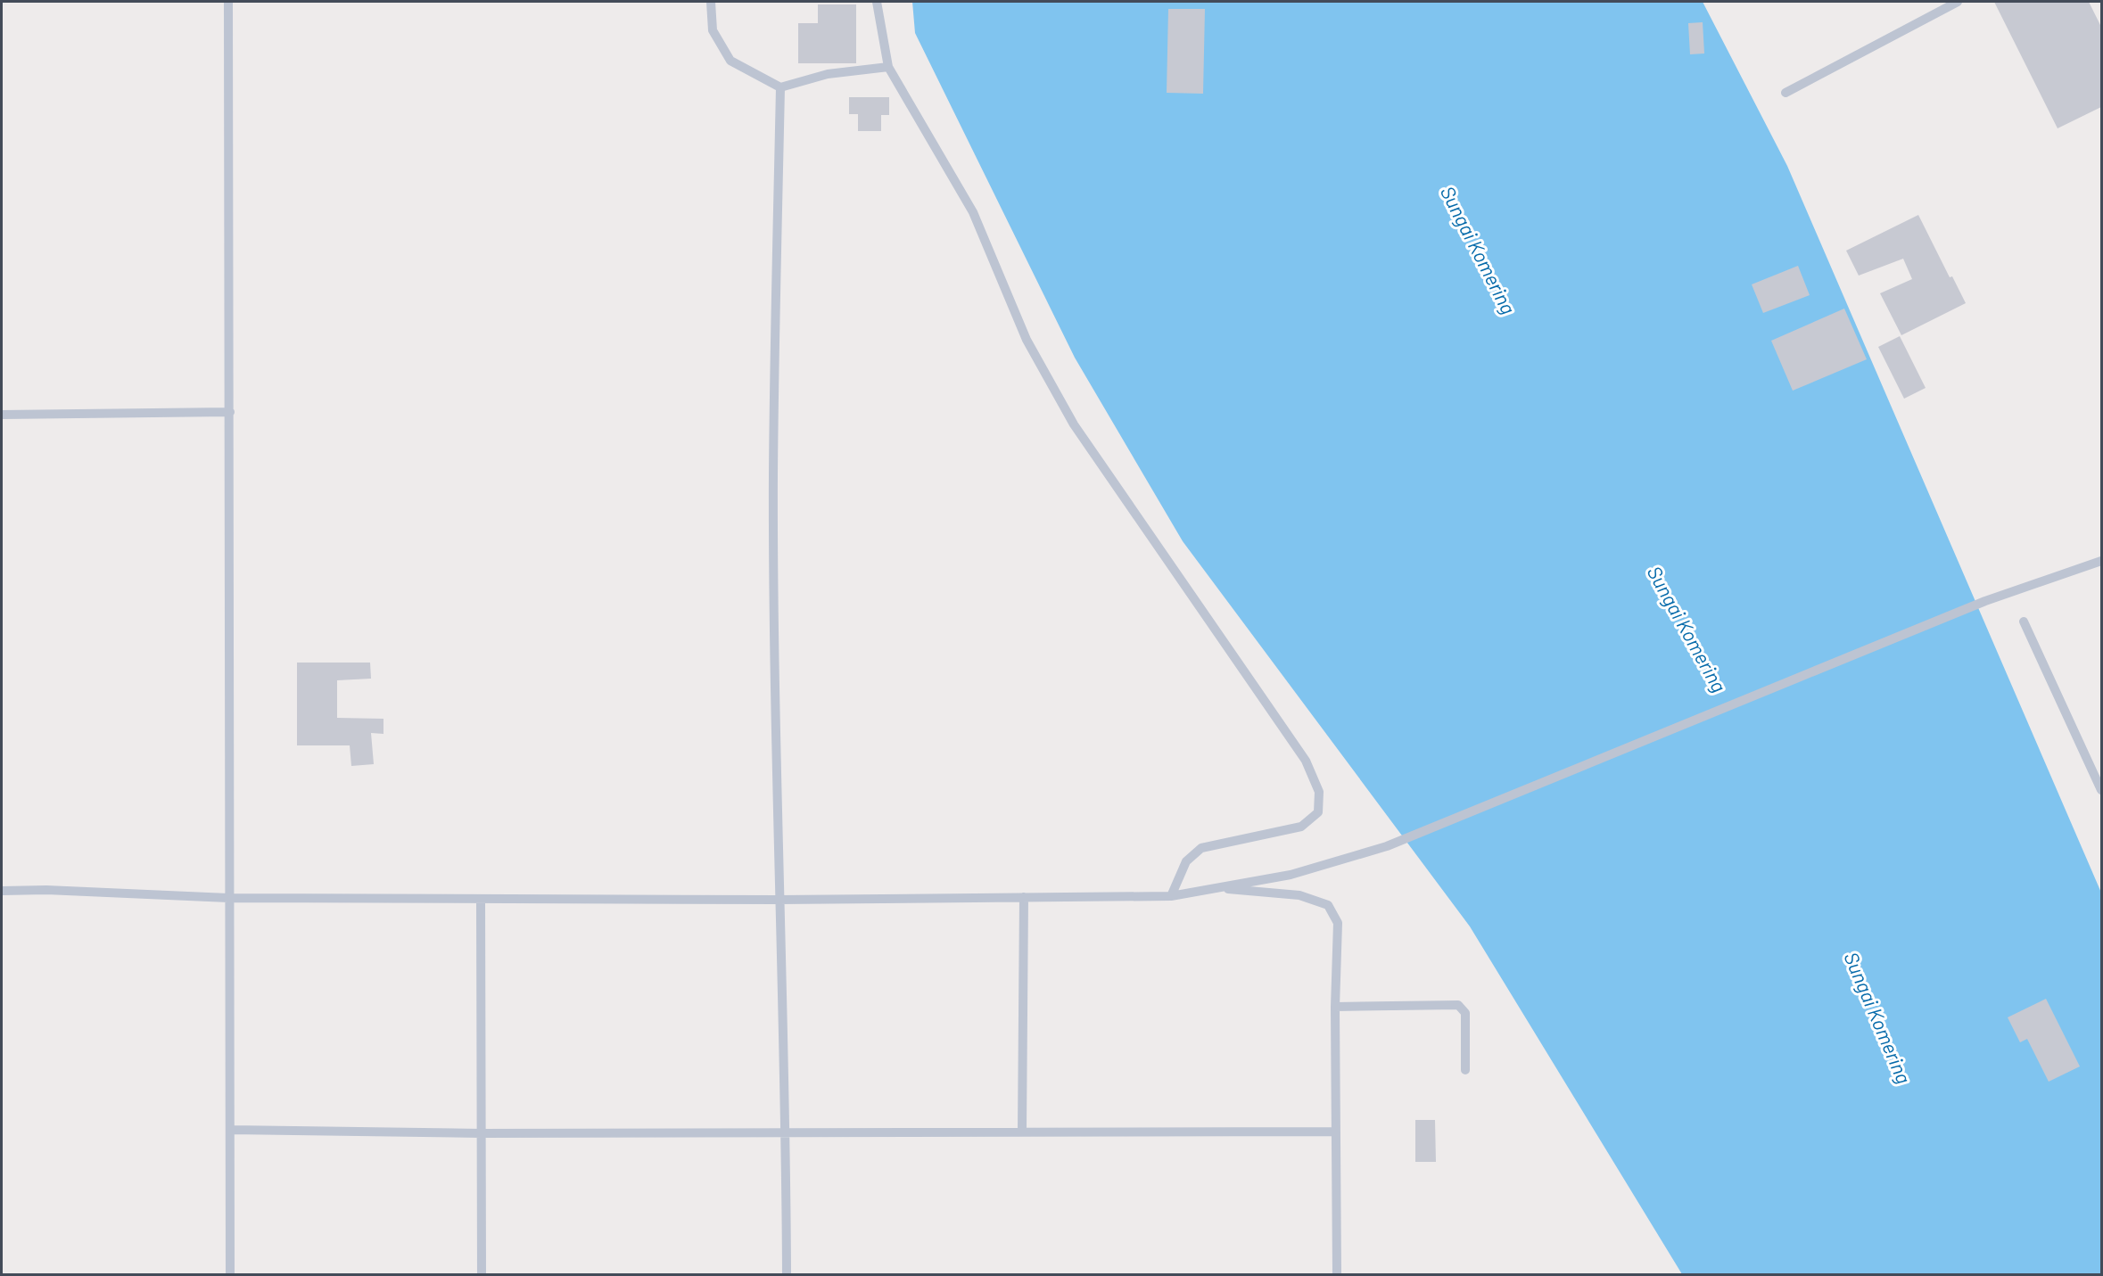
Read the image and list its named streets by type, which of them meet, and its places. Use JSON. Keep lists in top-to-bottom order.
{
  "water": ["Sungai Komering"]
}
